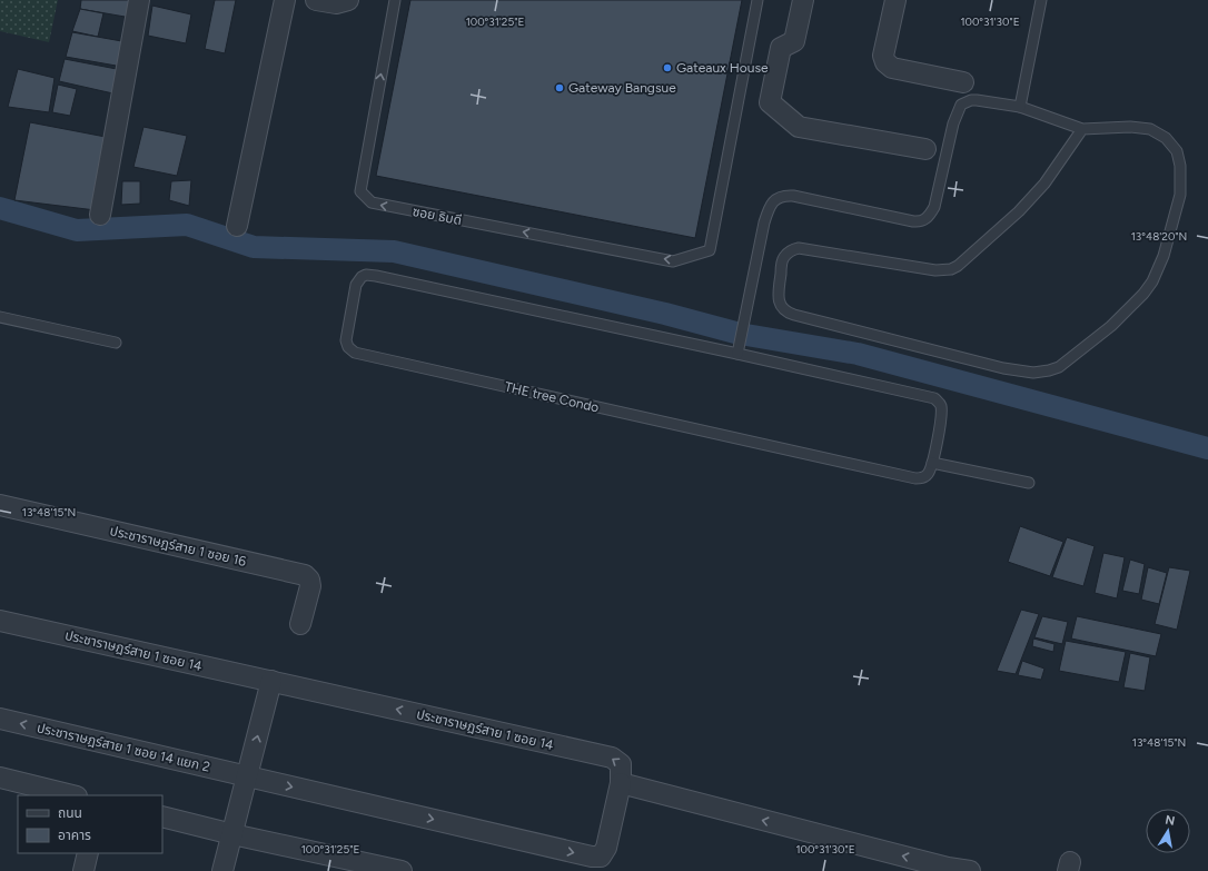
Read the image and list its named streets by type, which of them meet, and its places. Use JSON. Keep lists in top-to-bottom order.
{
  "streets": {
    "street": ["ประชาราษฎร์สาย 1 ซอย 16", "ประชาราษฎร์สาย 1 ซอย 14", "ประชาราษฎร์สาย 1 ซอย 14 แยก 2"],
    "lane": ["ซอย ธิบดี", "THE tree Condo"]
  },
  "places": ["Gateaux House", "Gateway Bangsue"],
  "legend": ["ถนน", "อาคาร"],
  "north": "top",
  "coordinates": [
    "100°31'25\"E",
    "100°31'30\"E",
    "13°48'20\"N",
    "13°48'15\"N"
  ]
}
